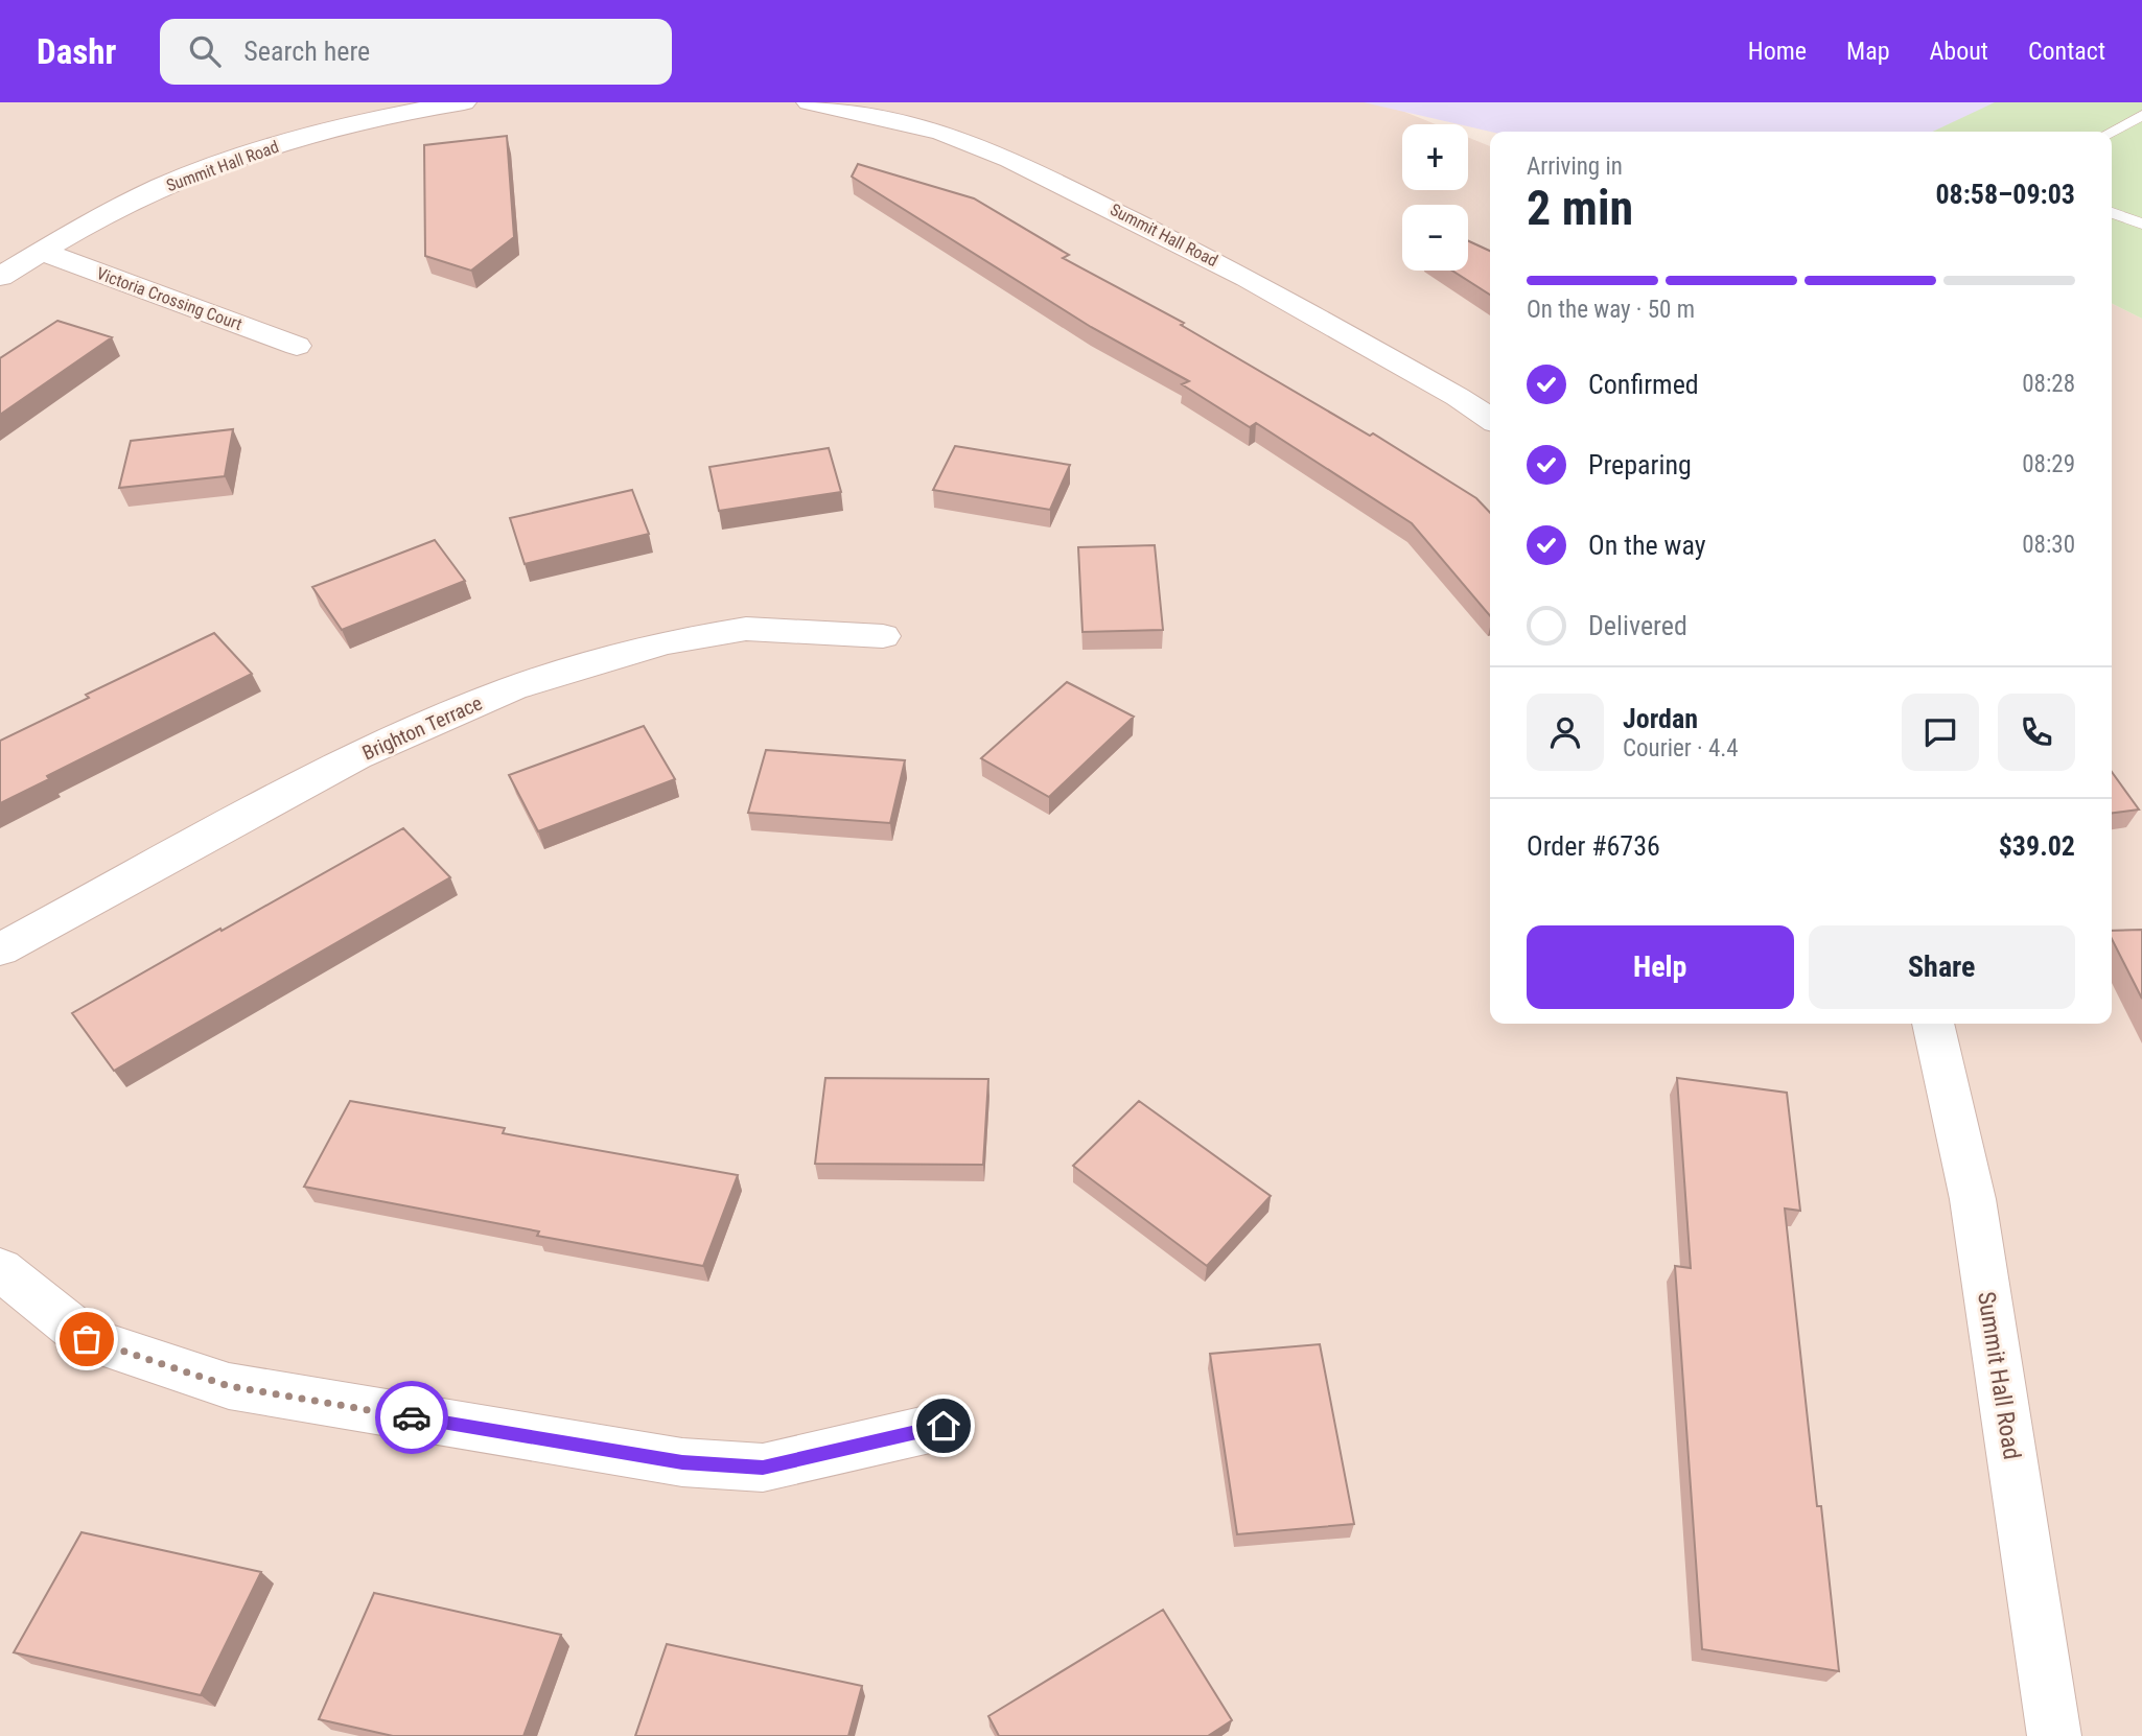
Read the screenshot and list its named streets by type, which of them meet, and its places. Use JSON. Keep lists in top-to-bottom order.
{
  "streets": {
    "street": ["Summit Hall Road", "Victoria Crossing Court", "Brighton Terrace"]
  },
  "crossings": [
    ["Summit Hall Road", "Victoria Crossing Court"]
  ],
  "page": {
    "header": "Dashr",
    "search": "Search here",
    "nav": [
      "Home",
      "Map",
      "About",
      "Contact"
    ],
    "map_buttons": ["+", "−"],
    "heading": ["2 min", "Arriving in", "08:58–09:03"],
    "panel": [
      "Jordan",
      "Courier · 4.4",
      "Order #6736",
      "$39.02"
    ],
    "bar": "On the way · 50 m",
    "list": [
      ["Confirmed", "08:28"],
      ["Preparing", "08:29"],
      ["On the way", "08:30"],
      "Delivered"
    ],
    "buttons": ["Help", "Share"]
  }
}
